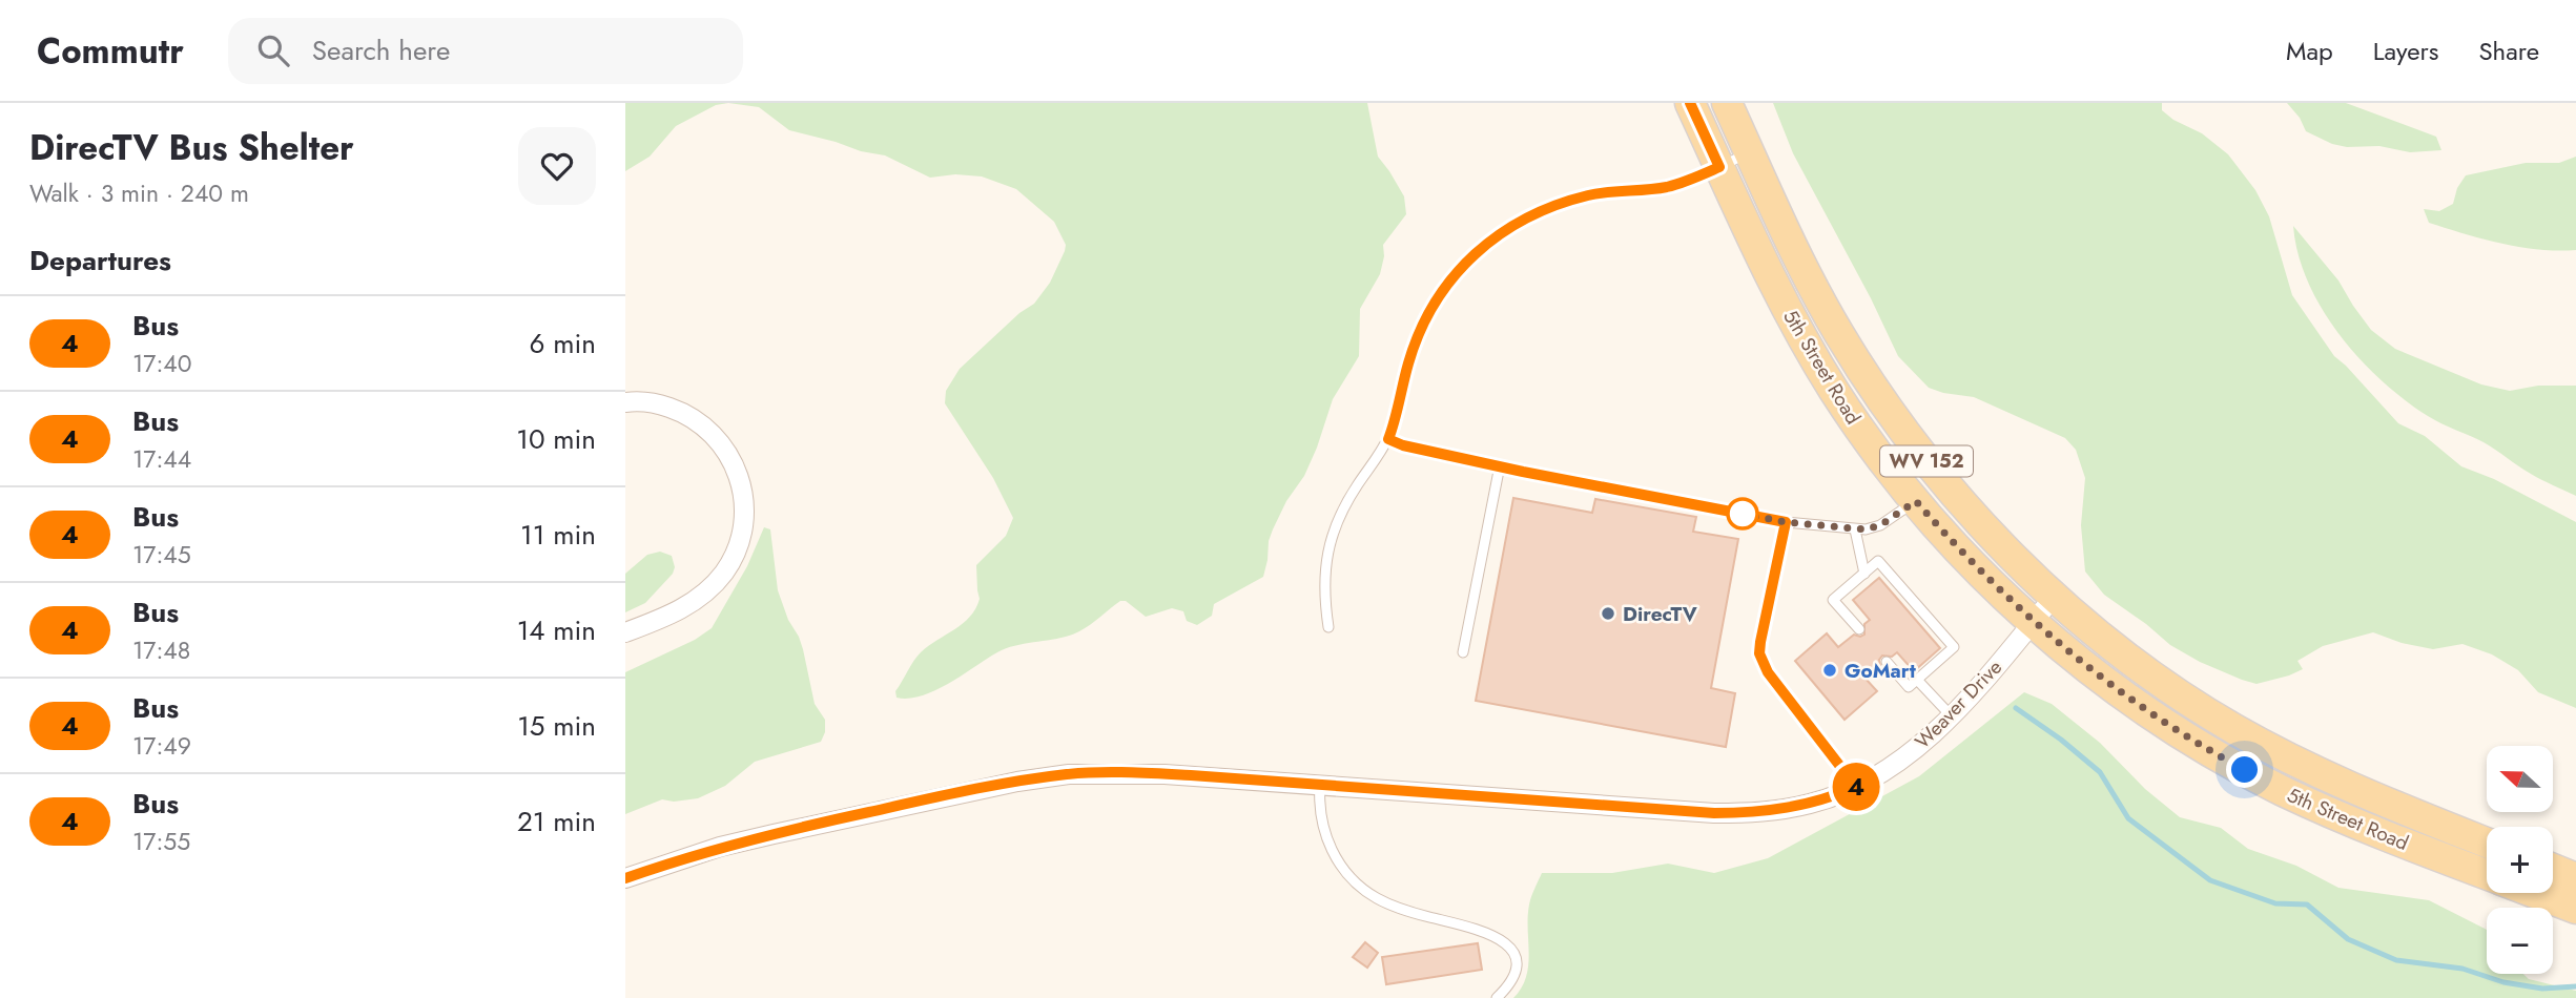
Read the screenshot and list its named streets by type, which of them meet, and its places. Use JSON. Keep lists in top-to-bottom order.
{
  "streets": {
    "main road": ["5th Street Road", "WV 152"],
    "street": ["Weaver Drive"]
  },
  "crossings": [
    ["5th Street Road", "Weaver Drive"]
  ],
  "places": ["DirecTV", "GoMart"],
  "lines": ["bus line 4"],
  "north": "left",
  "page": {
    "header": "Commutr",
    "search": "Search here",
    "nav": ["Map", "Layers", "Share"],
    "heading": [
      ["DirecTV Bus Shelter", "Walk · 3 min · 240 m"],
      "Departures"
    ],
    "on_map": "4",
    "list": [
      {
        "mark": "4",
        "name": "Bus",
        "note": "17:40",
        "value": "6 min"
      },
      {
        "mark": "4",
        "name": "Bus",
        "note": "17:44",
        "value": "10 min"
      },
      {
        "mark": "4",
        "name": "Bus",
        "note": "17:45",
        "value": "11 min"
      },
      {
        "mark": "4",
        "name": "Bus",
        "note": "17:48",
        "value": "14 min"
      },
      {
        "mark": "4",
        "name": "Bus",
        "note": "17:49",
        "value": "15 min"
      },
      {
        "mark": "4",
        "name": "Bus",
        "note": "17:55",
        "value": "21 min"
      }
    ],
    "map_buttons": ["+", "−"]
  }
}
